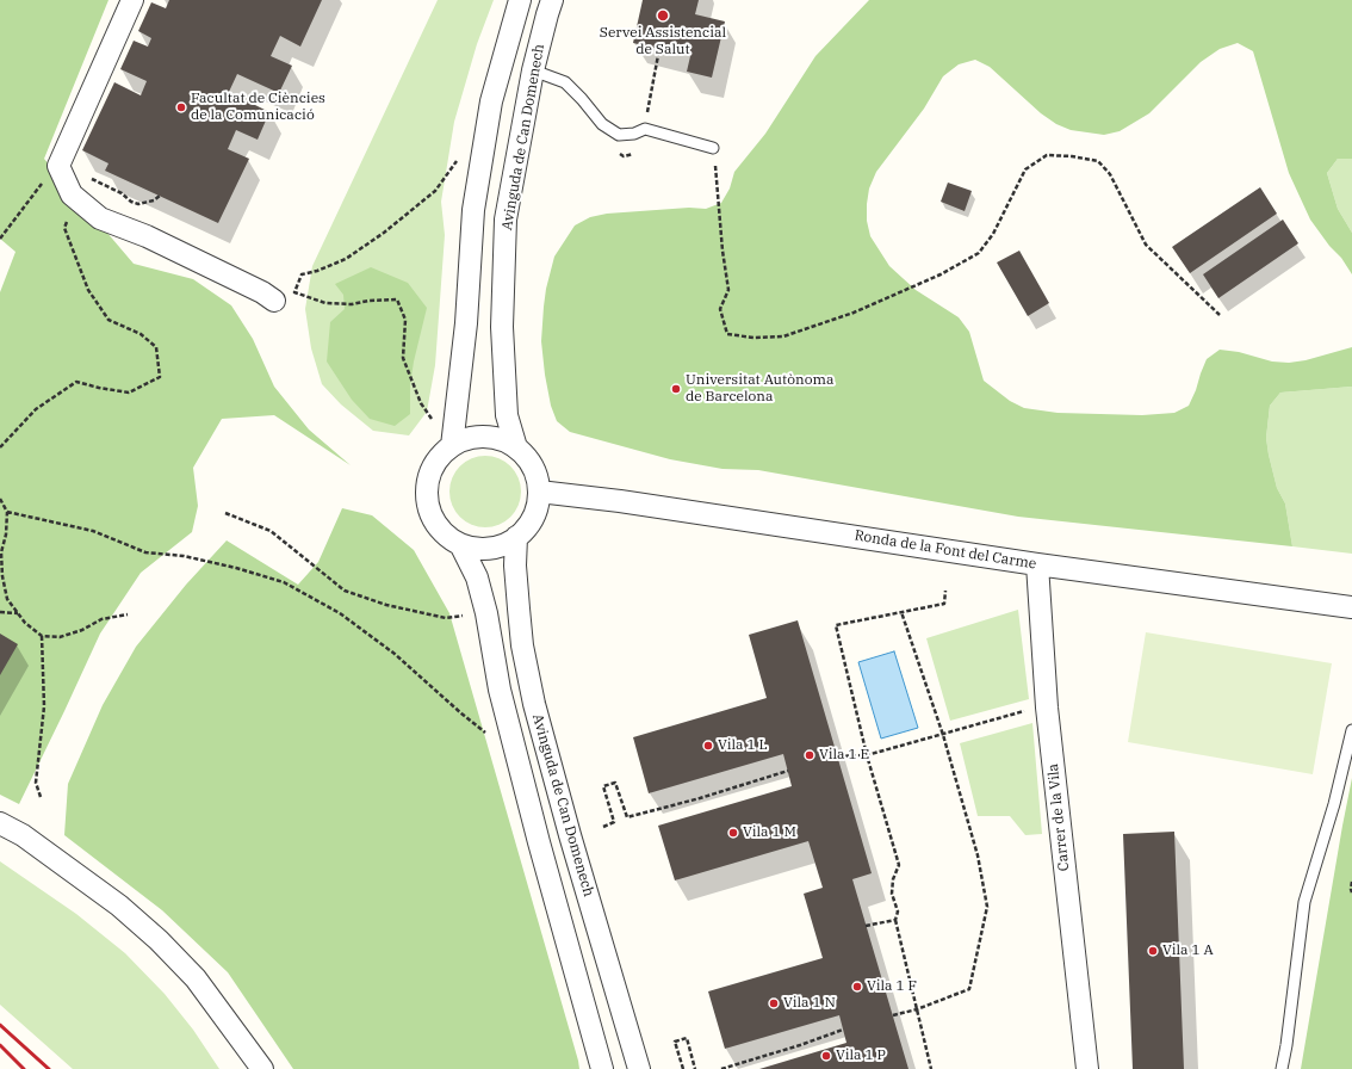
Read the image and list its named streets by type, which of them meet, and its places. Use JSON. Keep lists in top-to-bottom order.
{
  "streets": {
    "street": ["Avinguda de Can Domenech", "Ronda de la Font del Carme", "Carrer de la Vila"]
  },
  "crossings": [
    ["Avinguda de Can Domenech", "Ronda de la Font del Carme"],
    ["Ronda de la Font del Carme", "Carrer de la Vila"]
  ],
  "places": [
    "Servei Assistencial de Salut",
    "Facultat de Ciències de la Comunicació",
    "Universitat Autònoma de Barcelona",
    "Vila 1 L",
    "Vila 1 E",
    "Vila 1 M",
    "Vila 1 A",
    "Vila 1 F",
    "Vila 1 N",
    "Vila 1 P"
  ]
}
